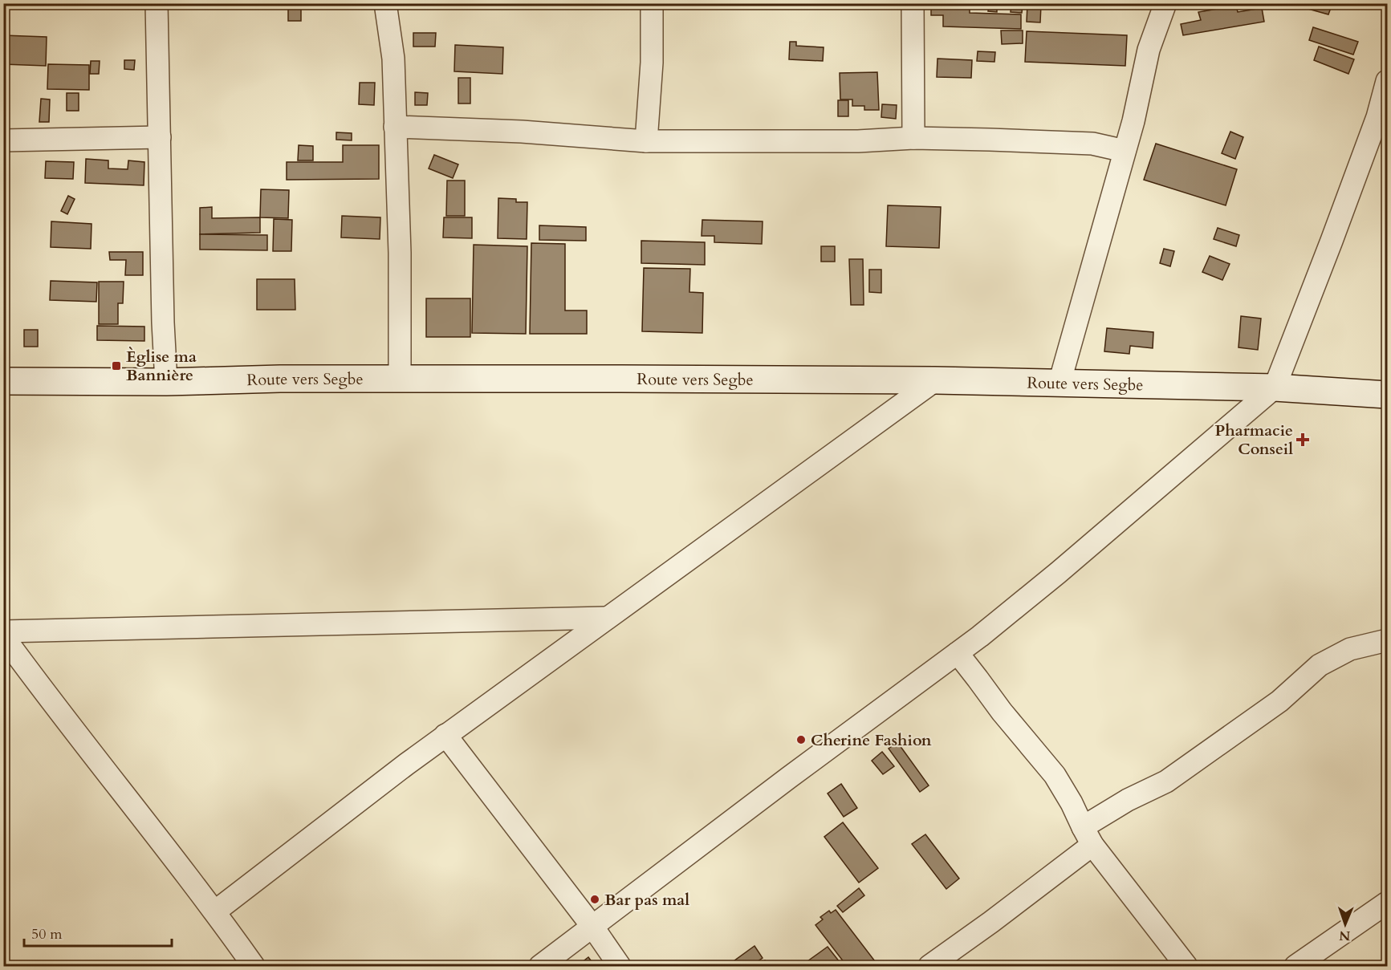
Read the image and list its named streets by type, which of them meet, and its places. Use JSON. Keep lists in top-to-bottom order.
{
  "streets": {
    "main road": ["Route vers Segbe"]
  },
  "places": {
    "transit": ["Èglise ma Bannière"],
    "health": ["Pharmacie Conseil"],
    "other": ["Cherine Fashion", "Bar pas mal"]
  },
  "scale_bar": "50 m",
  "north": "bottom"
}
